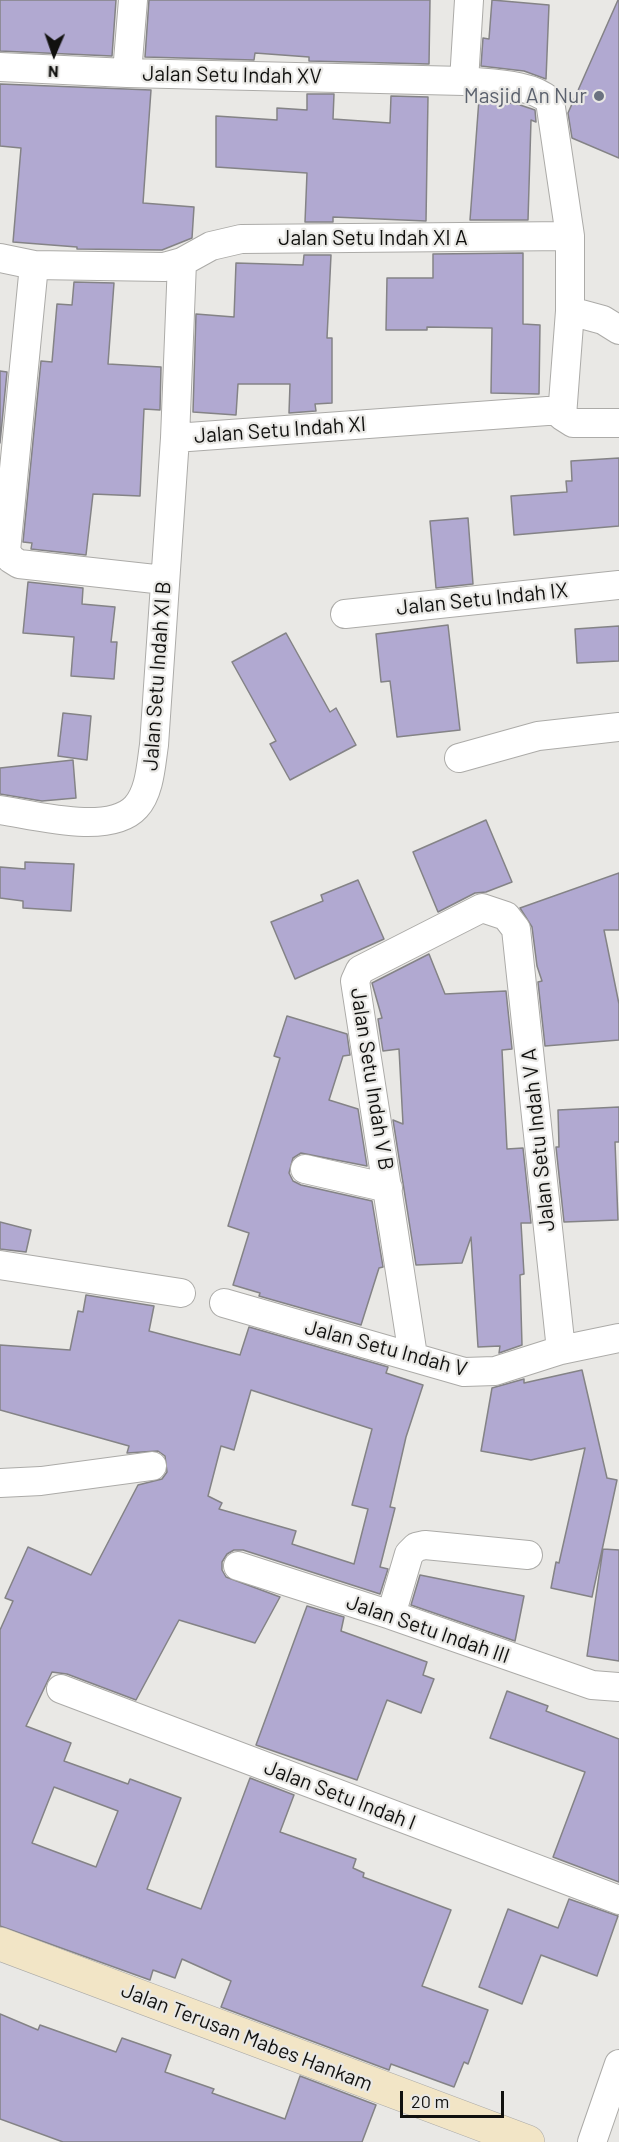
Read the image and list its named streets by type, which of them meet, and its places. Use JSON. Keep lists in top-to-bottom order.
{
  "streets": {
    "street": [
      "Jalan Setu Indah XV",
      "Jalan Setu Indah XI A",
      "Jalan Setu Indah XI",
      "Jalan Setu Indah IX",
      "Jalan Setu Indah XI B",
      "Jalan Setu Indah V B",
      "Jalan Setu Indah V A",
      "Jalan Setu Indah V",
      "Jalan Setu Indah III",
      "Jalan Setu Indah I",
      "Jalan Terusan Mabes Hankam"
    ]
  },
  "crossings": [
    ["Jalan Setu Indah XV", "Jalan Setu Indah XI A"],
    ["Jalan Setu Indah XI A", "Jalan Setu Indah XI"],
    ["Jalan Setu Indah XI", "Jalan Setu Indah XI B"],
    ["Jalan Setu Indah V B", "Jalan Setu Indah V A"],
    ["Jalan Setu Indah V B", "Jalan Setu Indah V"],
    ["Jalan Setu Indah V A", "Jalan Setu Indah V"]
  ],
  "places": ["Masjid An Nur"],
  "scale_bar": "20 m",
  "north": "bottom"
}
